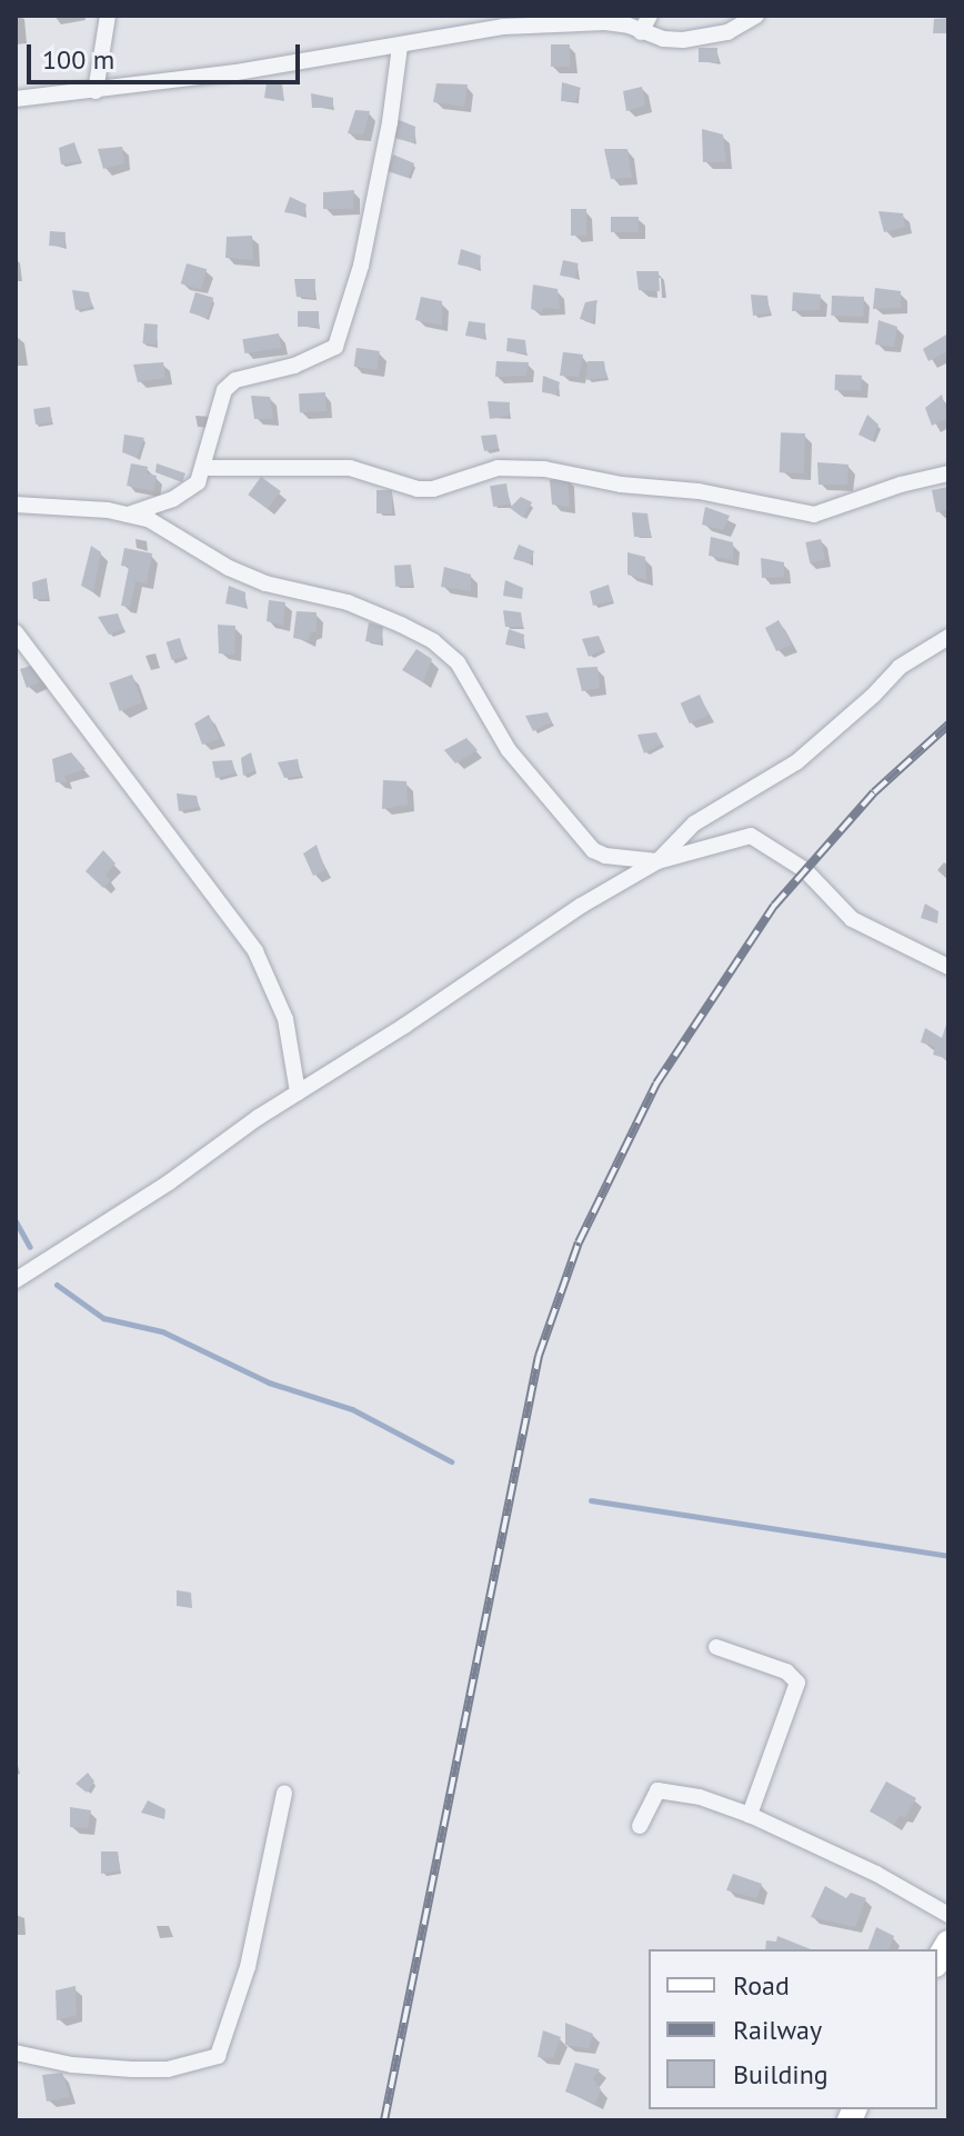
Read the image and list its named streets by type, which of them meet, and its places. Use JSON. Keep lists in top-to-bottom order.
{
  "legend": ["Road", "Railway", "Building"],
  "scale_bar": "100 m"
}
